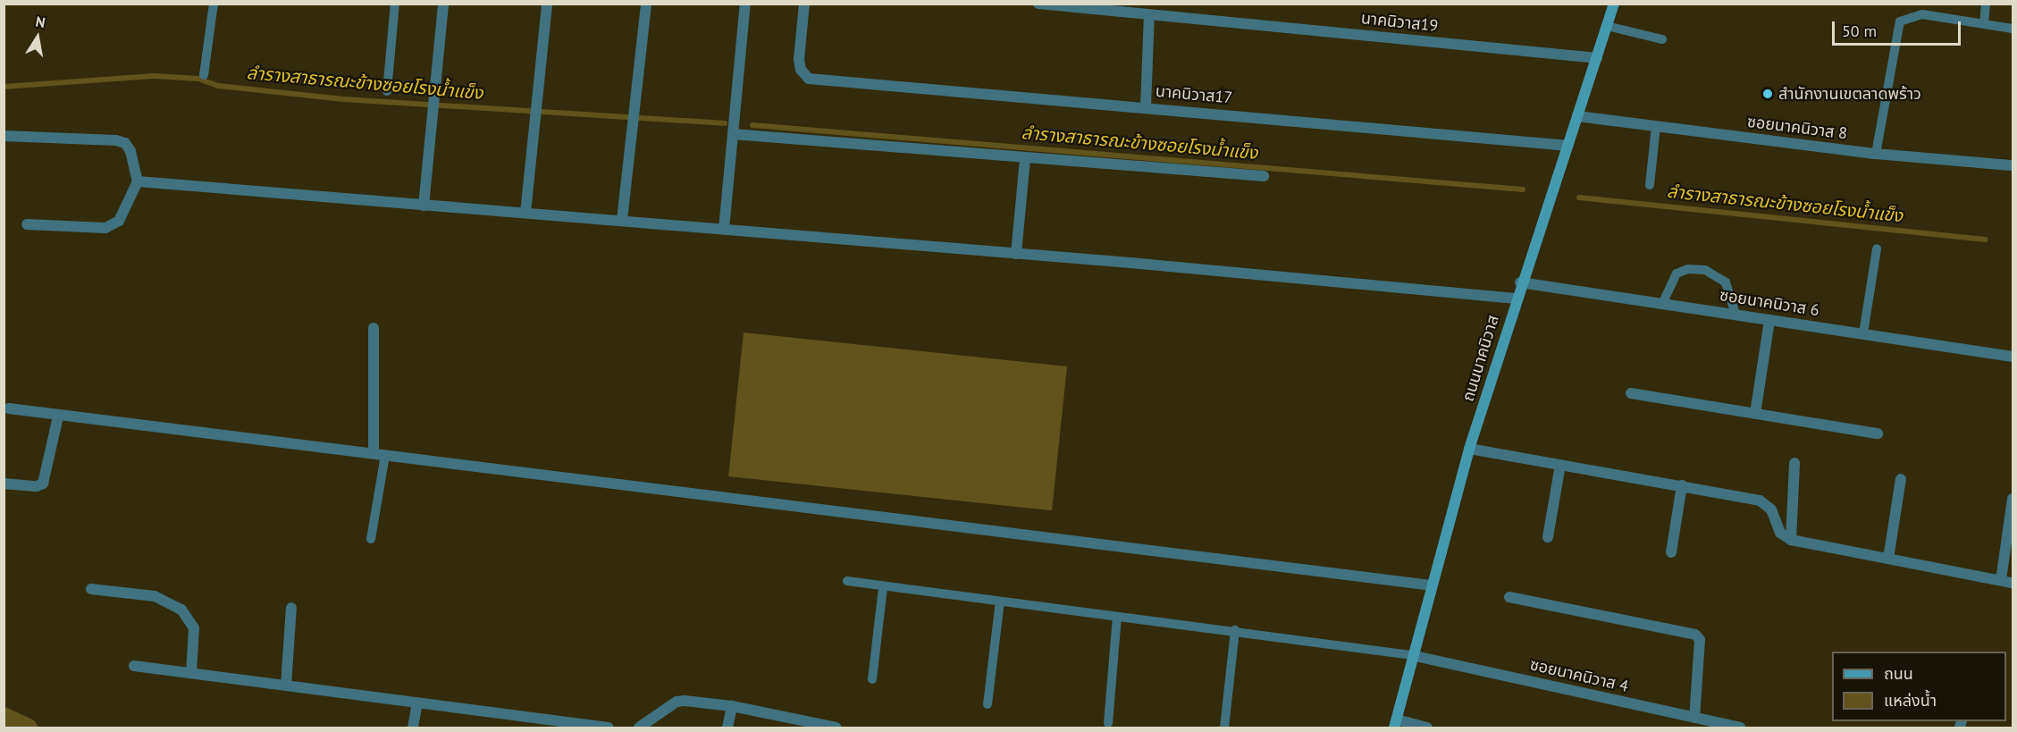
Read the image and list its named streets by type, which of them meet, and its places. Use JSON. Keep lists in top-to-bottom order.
{
  "streets": {
    "main road": ["ถนนนาคนิวาส"],
    "street": [
      "นาคนิวาส19",
      "นาคนิวาส17",
      "ซอยนาคนิวาส 8",
      "ซอยนาคนิวาส 6",
      "ซอยนาคนิวาส 4"
    ]
  },
  "crossings": [
    ["นาคนิวาส19", "ถนนนาคนิวาส"],
    ["นาคนิวาส17", "ถนนนาคนิวาส"],
    ["ซอยนาคนิวาส 8", "ถนนนาคนิวาส"],
    ["ซอยนาคนิวาส 6", "ถนนนาคนิวาส"],
    ["ถนนนาคนิวาส", "ซอยนาคนิวาส 4"]
  ],
  "water": ["ลำรางสาธารณะข้างซอยโรงน้ำแข็ง"],
  "places": ["สำนักงานเขตลาดพร้าว"],
  "legend": ["ถนน", "แหล่งน้ำ"],
  "scale_bar": "50 m",
  "north": "top"
}
